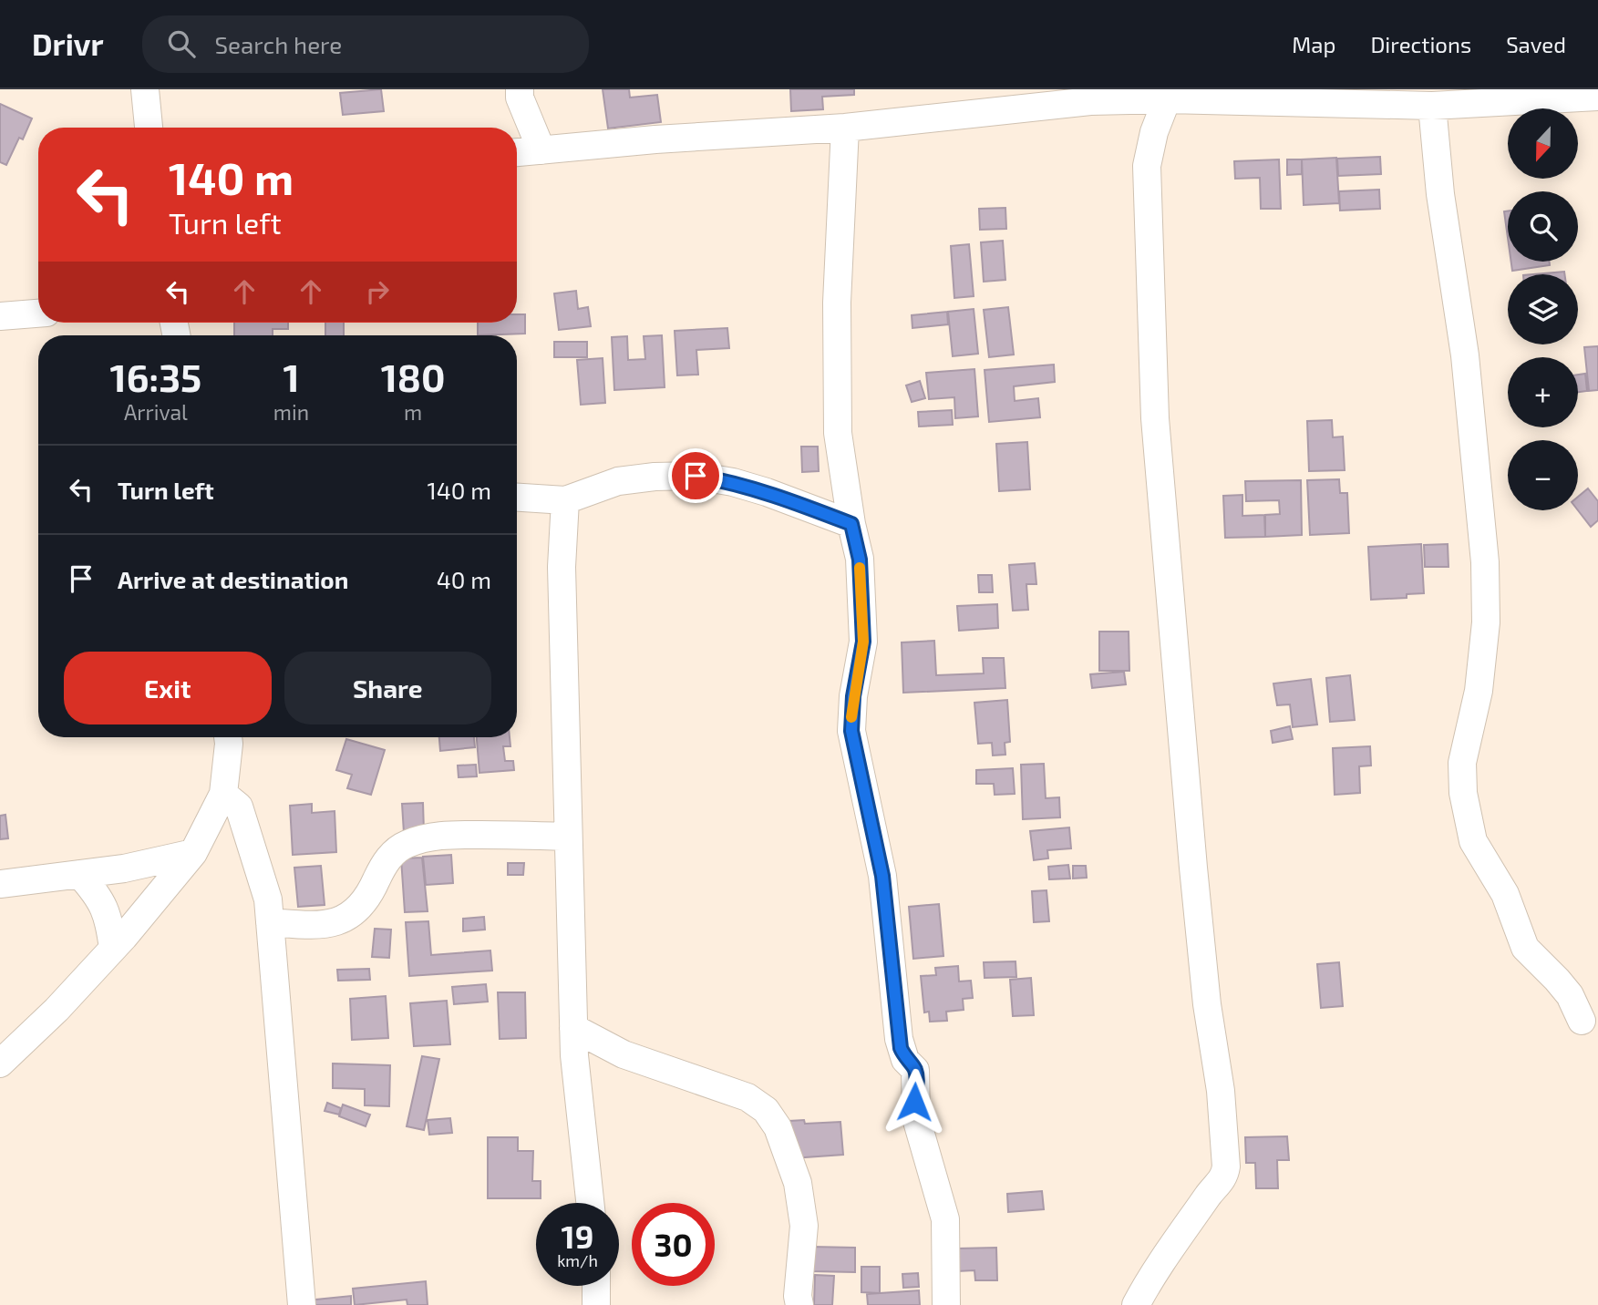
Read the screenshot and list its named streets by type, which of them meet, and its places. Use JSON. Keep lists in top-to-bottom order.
{
  "north": "bottom",
  "page": {
    "header": "Drivr",
    "search": "Search here",
    "nav": ["Map", "Directions", "Saved"],
    "map_buttons": ["+", "−"],
    "turn": ["140 m", "Turn left"],
    "eta": [
      "16:35",
      "Arrival",
      "1",
      "min",
      "180",
      "m"
    ],
    "list": [
      {
        "name": "Turn left",
        "value": "140 m"
      },
      {
        "name": "Arrive at destination",
        "value": "40 m"
      }
    ],
    "buttons": ["Exit", "Share"],
    "speed": "19 km/h",
    "limit": "30"
  }
}
